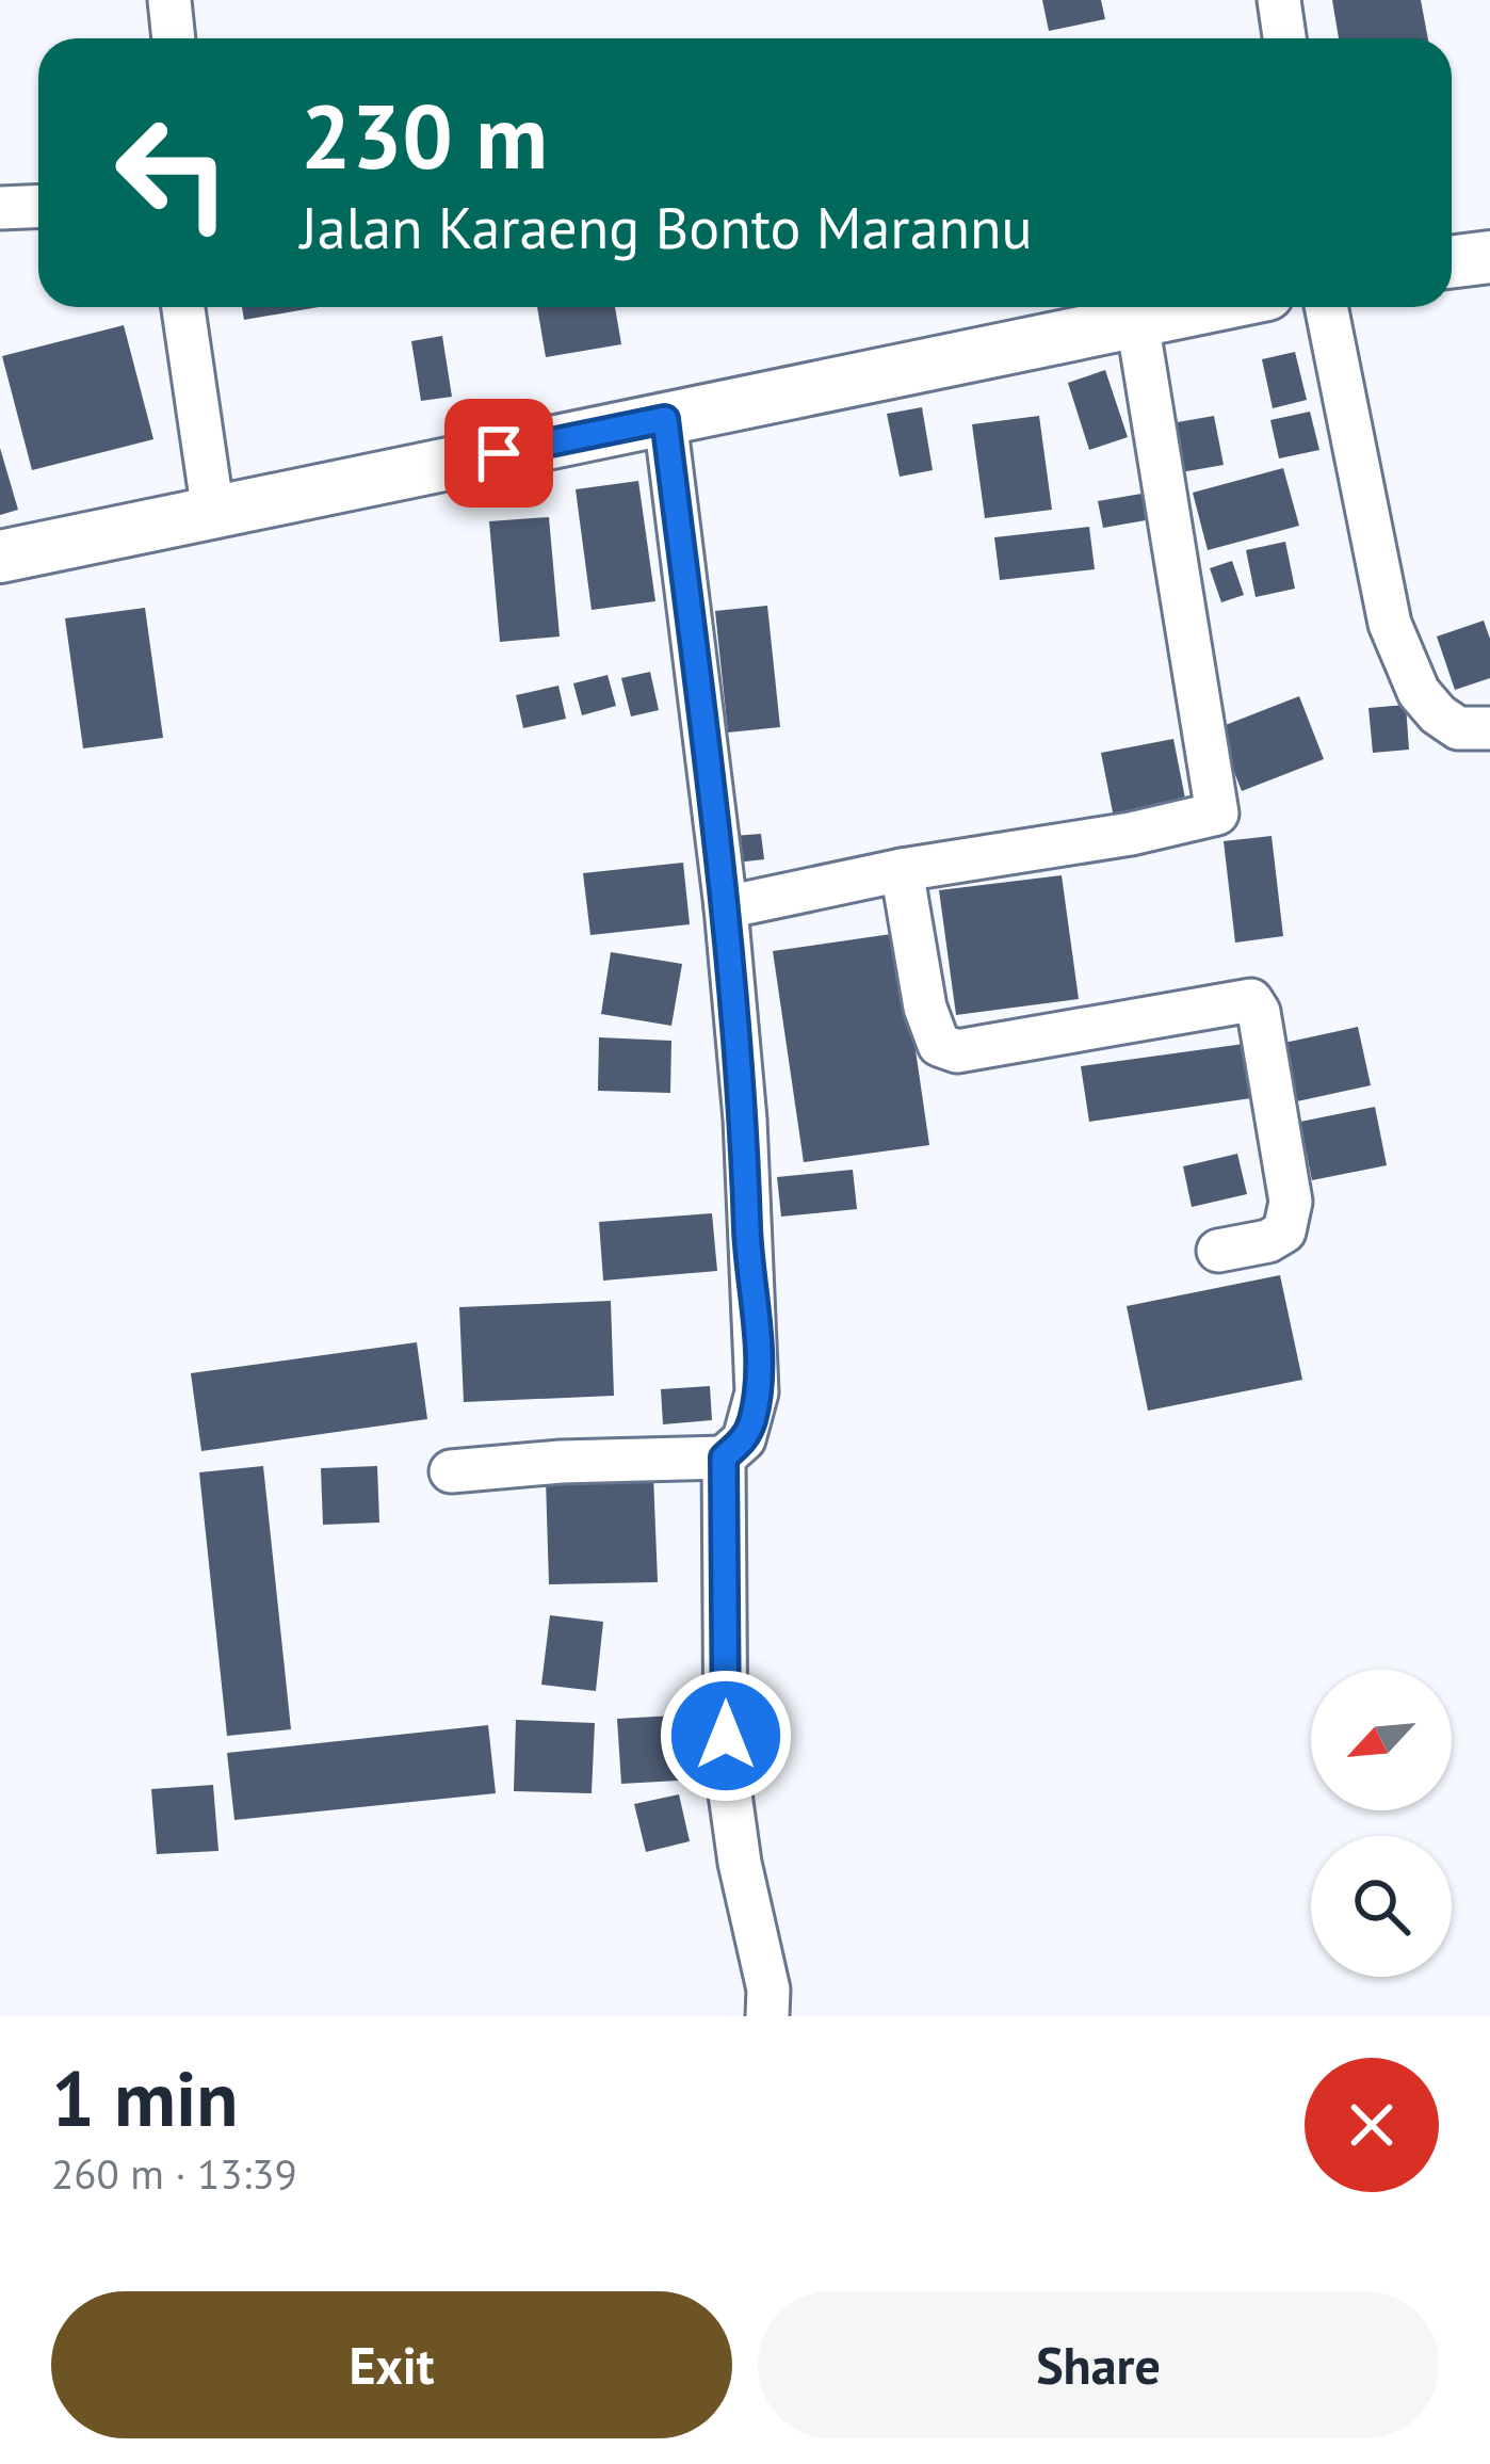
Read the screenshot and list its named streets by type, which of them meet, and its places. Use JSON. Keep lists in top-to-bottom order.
{
  "north": "bottom left",
  "page": {
    "turn": ["230 m", "Jalan Karaeng Bonto Marannu"],
    "heading": ["1 min", "260 m · 13:39"],
    "buttons": ["Exit", "Share"]
  }
}
